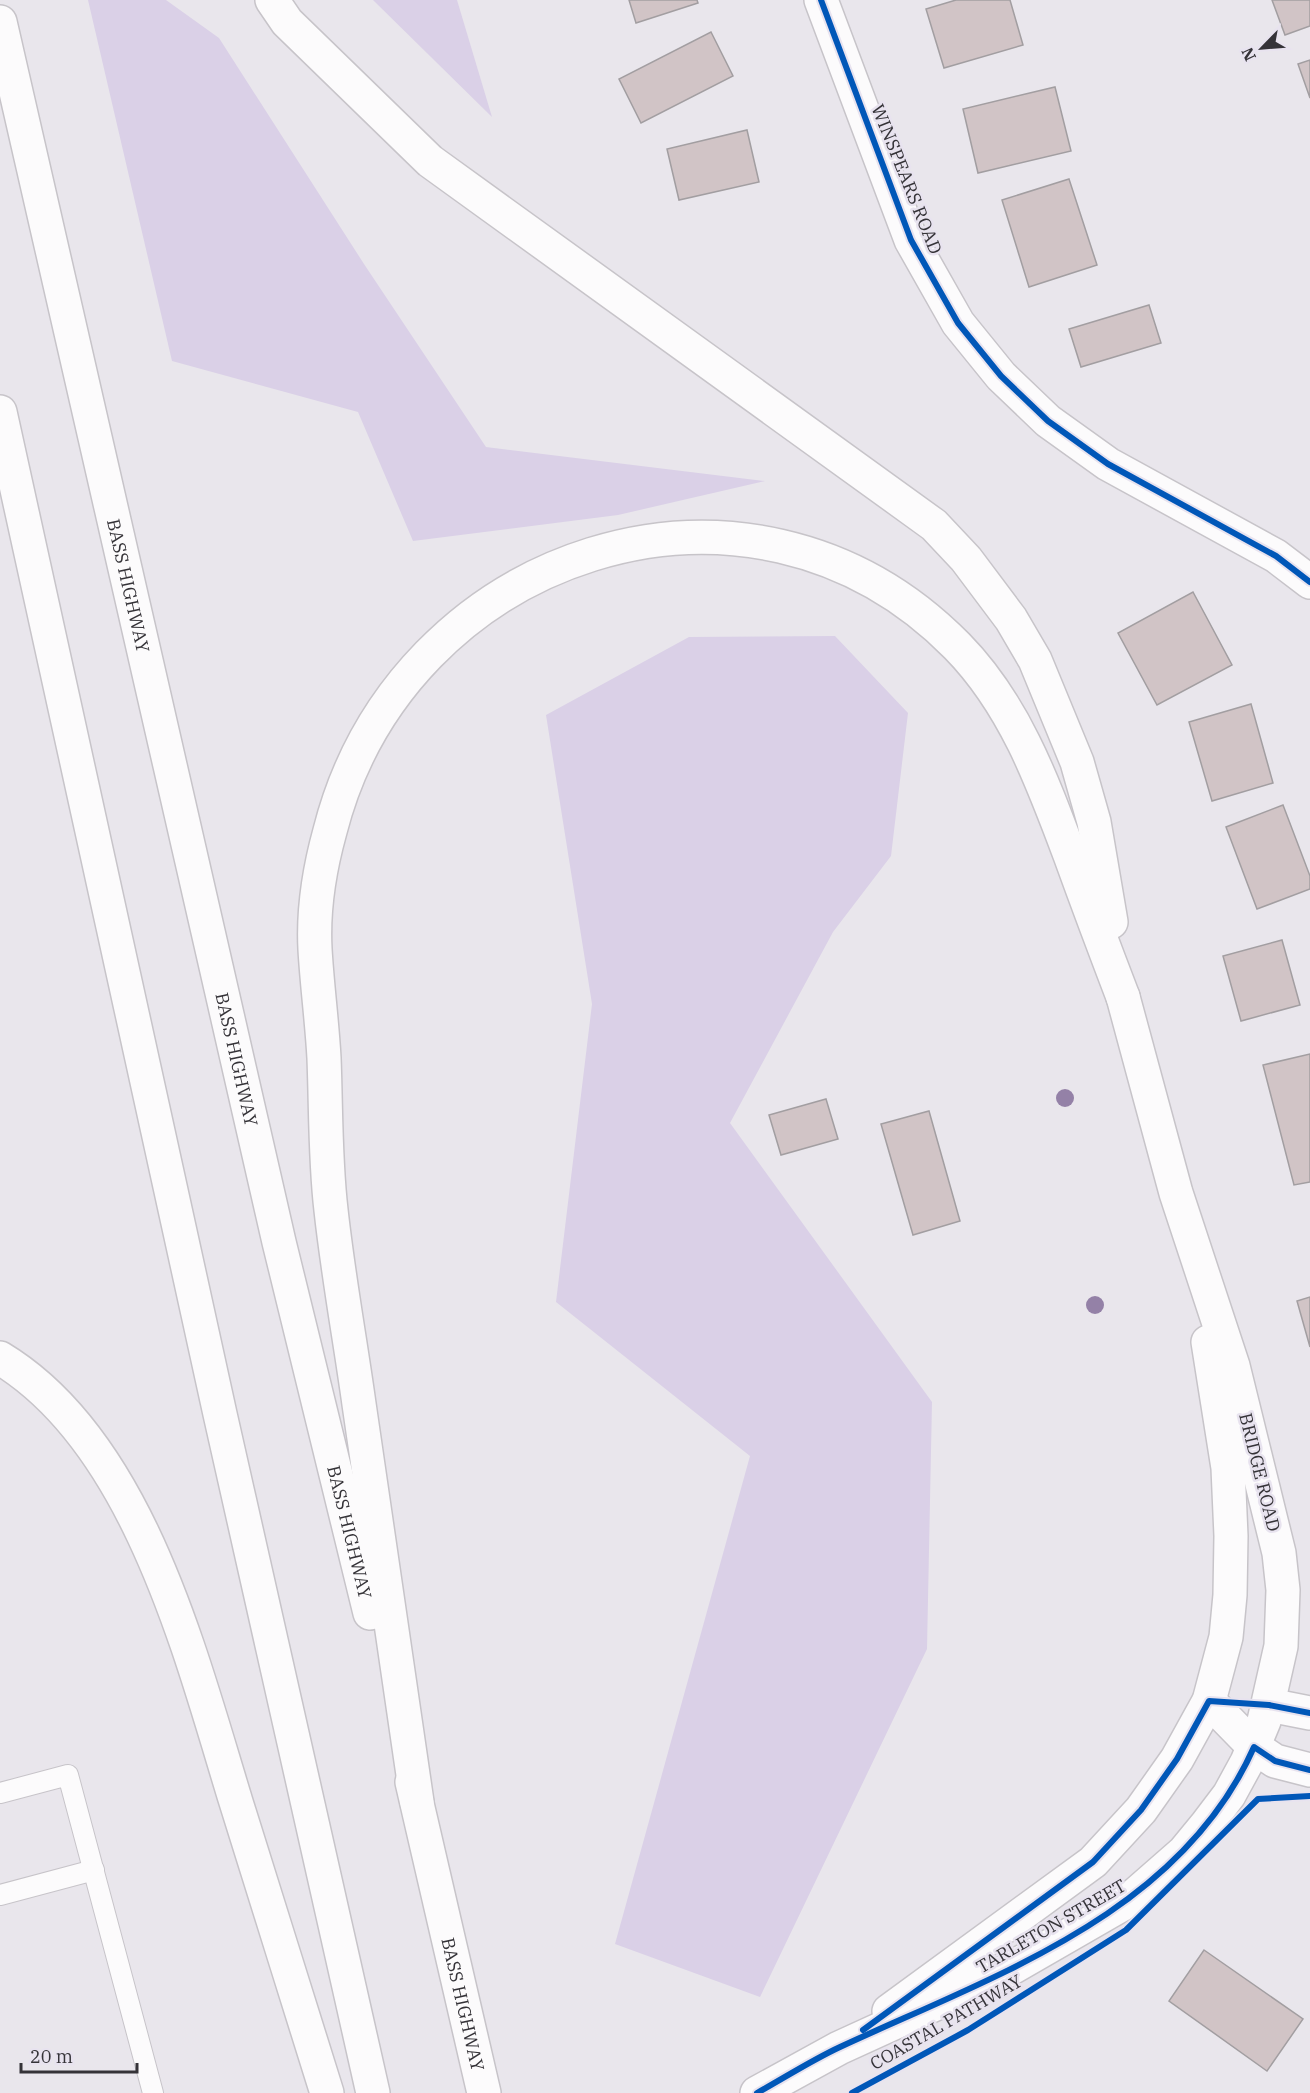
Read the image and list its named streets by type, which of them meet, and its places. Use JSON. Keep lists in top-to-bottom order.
{
  "streets": {
    "main road": [
      "WINSPEARS ROAD",
      "BASS HIGHWAY",
      "BRIDGE ROAD",
      "TARLETON STREET"
    ],
    "cycle path": ["COASTAL PATHWAY"]
  },
  "crossings": [
    ["BRIDGE ROAD", "TARLETON STREET"]
  ],
  "scale_bar": "20 m",
  "north": "bottom left"
}
